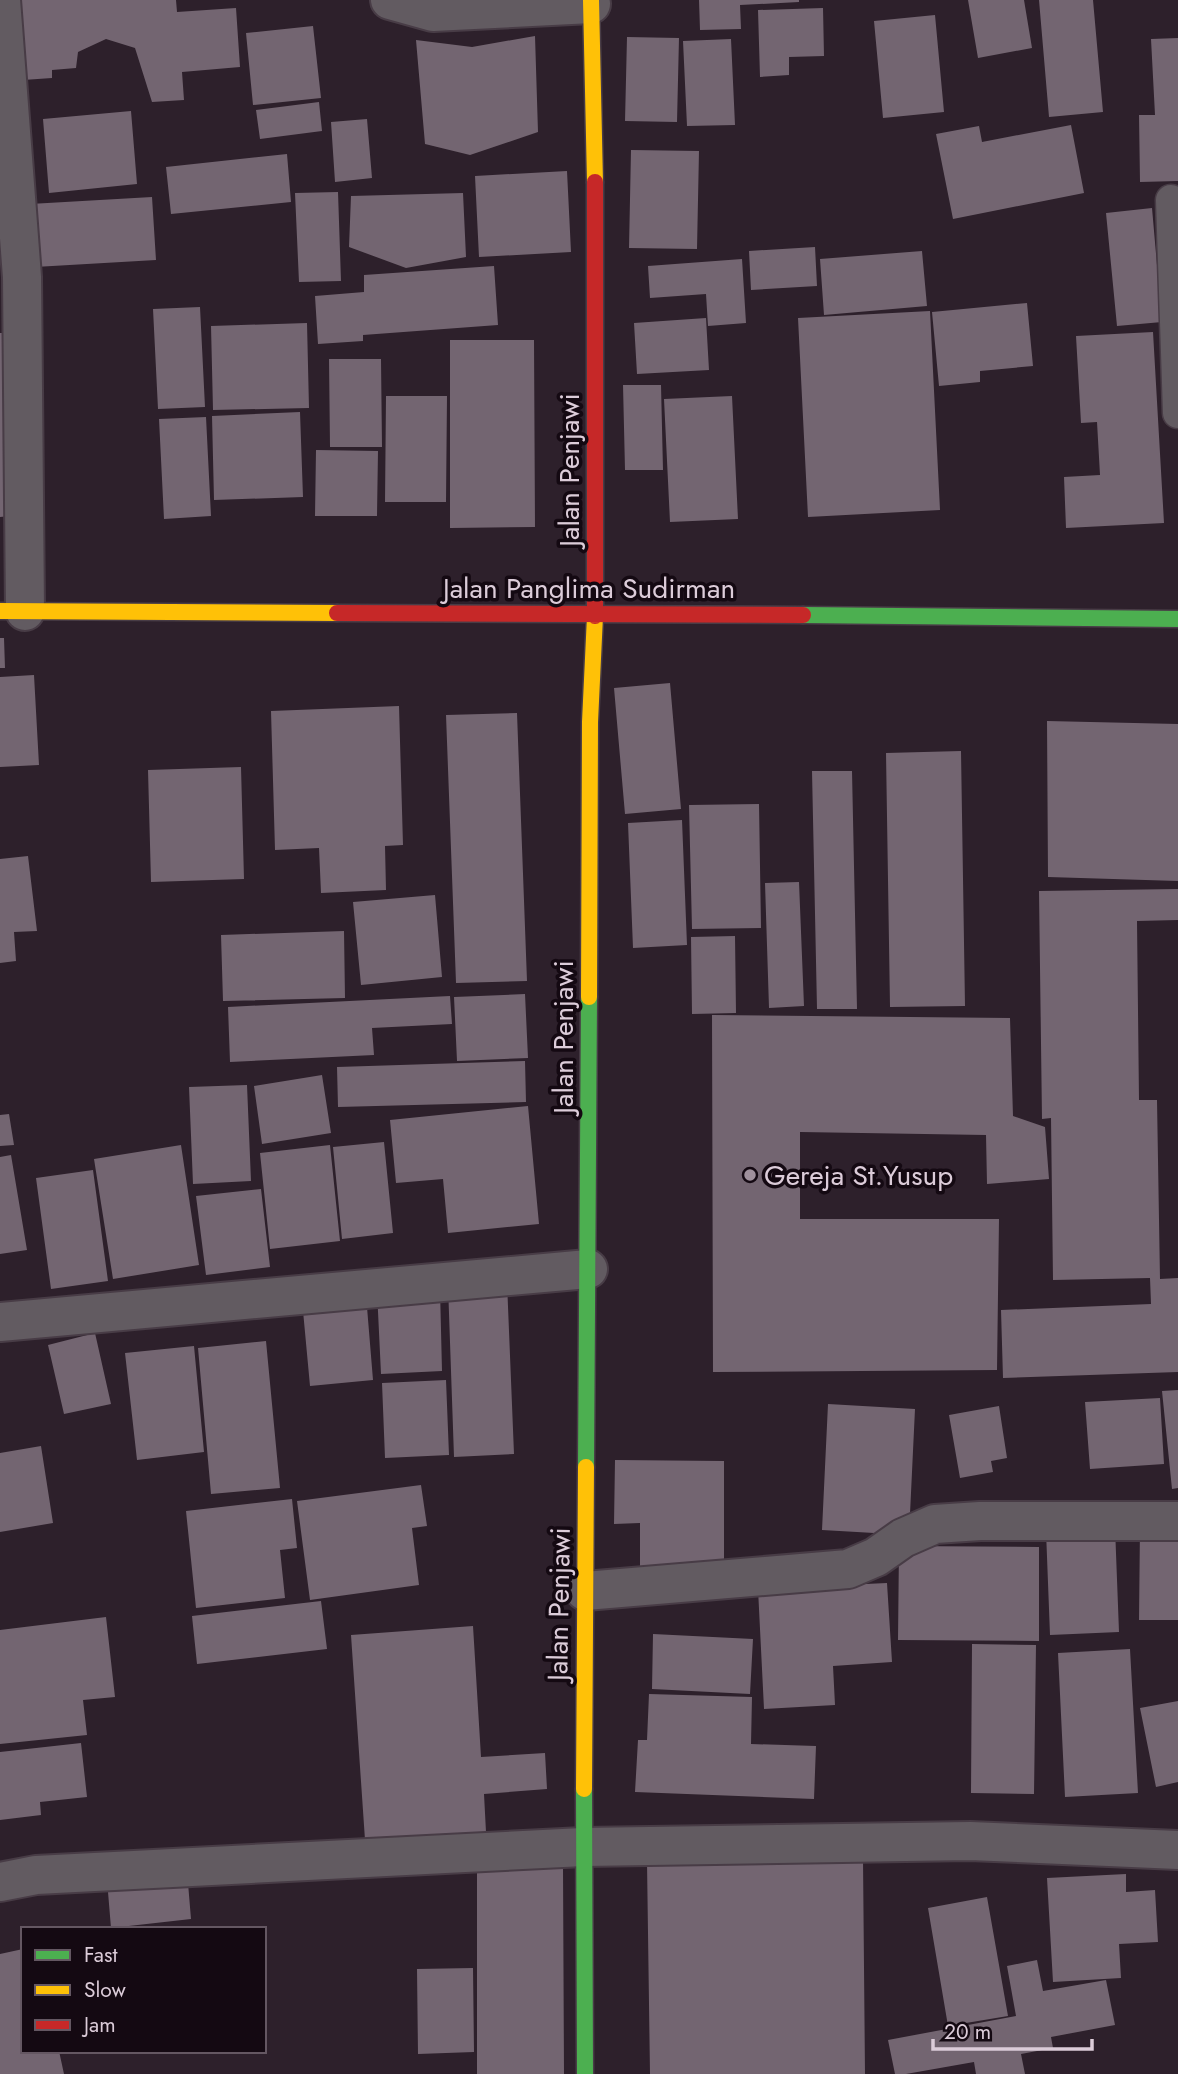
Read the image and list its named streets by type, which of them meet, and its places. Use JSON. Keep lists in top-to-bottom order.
{
  "streets": {
    "street": ["Jalan Penjawi", "Jalan Panglima Sudirman"]
  },
  "crossings": [
    ["Jalan Penjawi", "Jalan Panglima Sudirman"]
  ],
  "places": ["Gereja St.Yusup"],
  "legend": ["Fast", "Slow", "Jam"],
  "scale_bar": "20 m"
}
